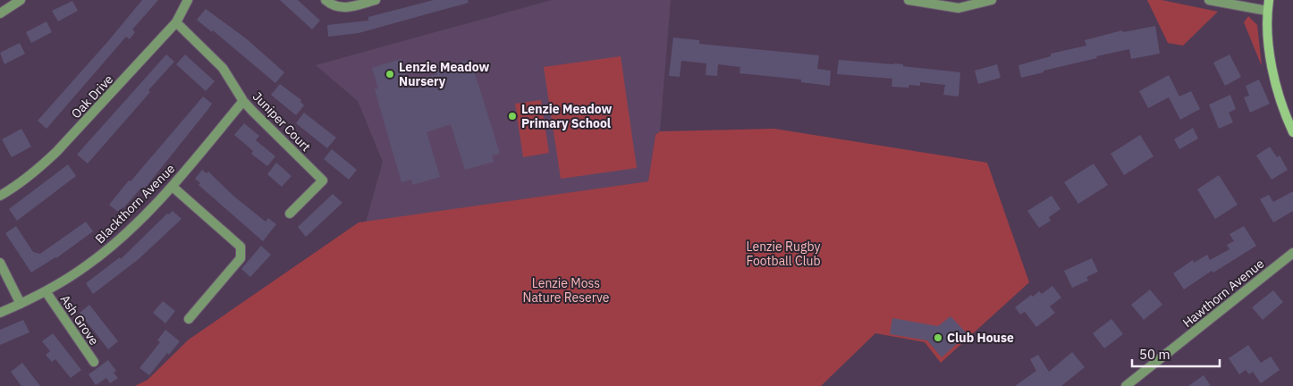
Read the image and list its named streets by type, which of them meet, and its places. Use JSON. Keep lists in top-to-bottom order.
{
  "streets": {
    "street": [
      "Oak Drive",
      "Juniper Court",
      "Blackthorn Avenue",
      "Hawthorn Avenue",
      "Ash Grove"
    ]
  },
  "crossings": [
    ["Oak Drive", "Juniper Court"],
    ["Juniper Court", "Blackthorn Avenue"],
    ["Blackthorn Avenue", "Ash Grove"]
  ],
  "parks": ["Lenzie Rugby Football Club", "Lenzie Moss Nature Reserve"],
  "places": ["Lenzie Meadow Nursery", "Lenzie Meadow Primary School", "Club House"],
  "scale_bar": "50 m"
}
